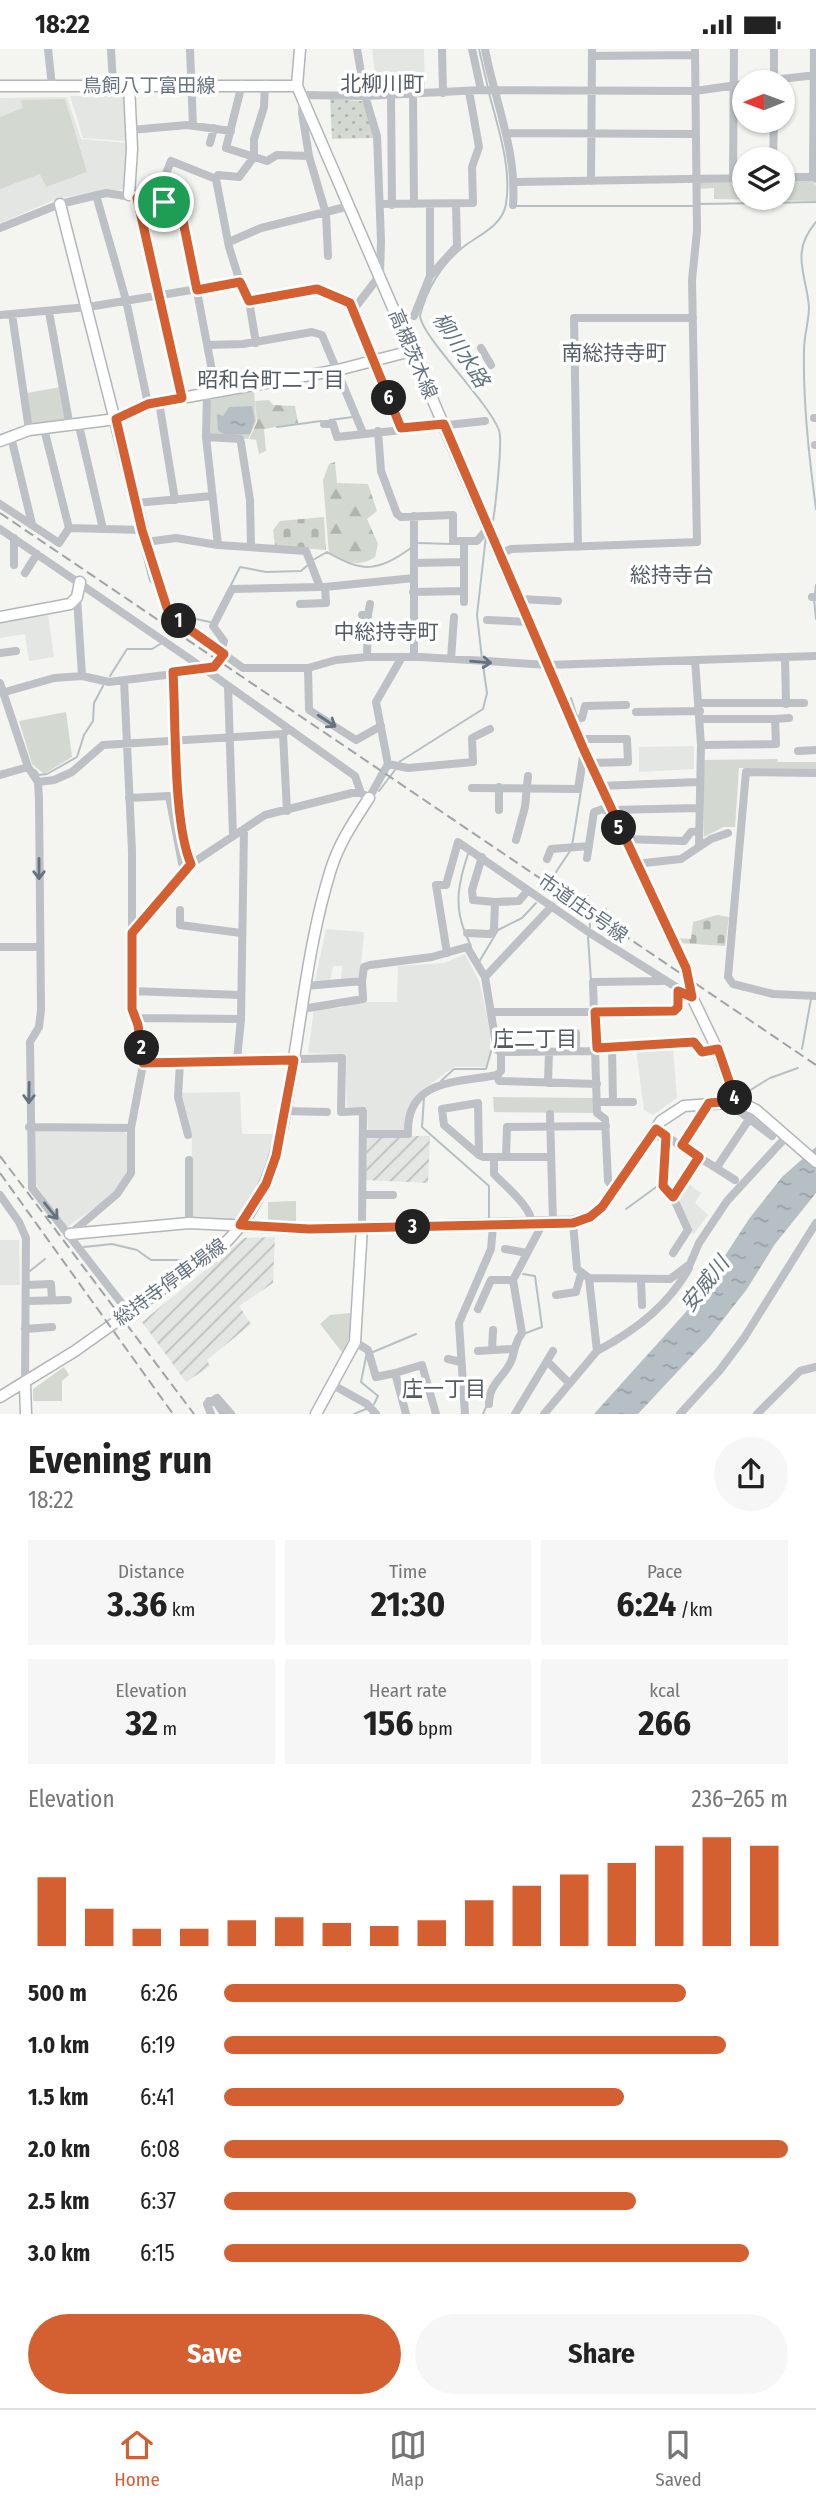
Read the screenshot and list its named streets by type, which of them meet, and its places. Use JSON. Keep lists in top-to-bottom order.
{
  "streets": {
    "main road": ["鳥飼八丁富田線", "高槻茨木線", "総持寺停車場線"],
    "street": ["市道庄5号線"]
  },
  "crossings": [
    ["鳥飼八丁富田線", "高槻茨木線"],
    ["高槻茨木線", "市道庄5号線"]
  ],
  "districts": [
    "北柳川町",
    "南総持寺町",
    "昭和台町二丁目",
    "総持寺台",
    "中総持寺町",
    "庄二丁目",
    "庄一丁目"
  ],
  "water": ["柳川水路", "安威川"],
  "north": "left",
  "page": {
    "status": "18:22",
    "pins": [
      "6",
      "1",
      "5",
      "2",
      "4",
      "3"
    ],
    "heading": ["Evening run", "18:22"],
    "stats": [
      ["Distance", "3.36 km"],
      ["Time", "21:30"],
      ["Pace", "6:24 /km"],
      ["Elevation", "32 m"],
      ["Heart rate", "156 bpm"],
      ["kcal", "266"]
    ],
    "chart": ["Elevation", "236–265 m"],
    "list": [
      {
        "name": "500 m",
        "note": "6:26"
      },
      {
        "name": "1.0 km",
        "note": "6:19"
      },
      {
        "name": "1.5 km",
        "note": "6:41"
      },
      {
        "name": "2.0 km",
        "note": "6:08"
      },
      {
        "name": "2.5 km",
        "note": "6:37"
      },
      {
        "name": "3.0 km",
        "note": "6:15"
      }
    ],
    "buttons": ["Save", "Share"],
    "tabs": ["Home", "Map", "Saved"]
  }
}
